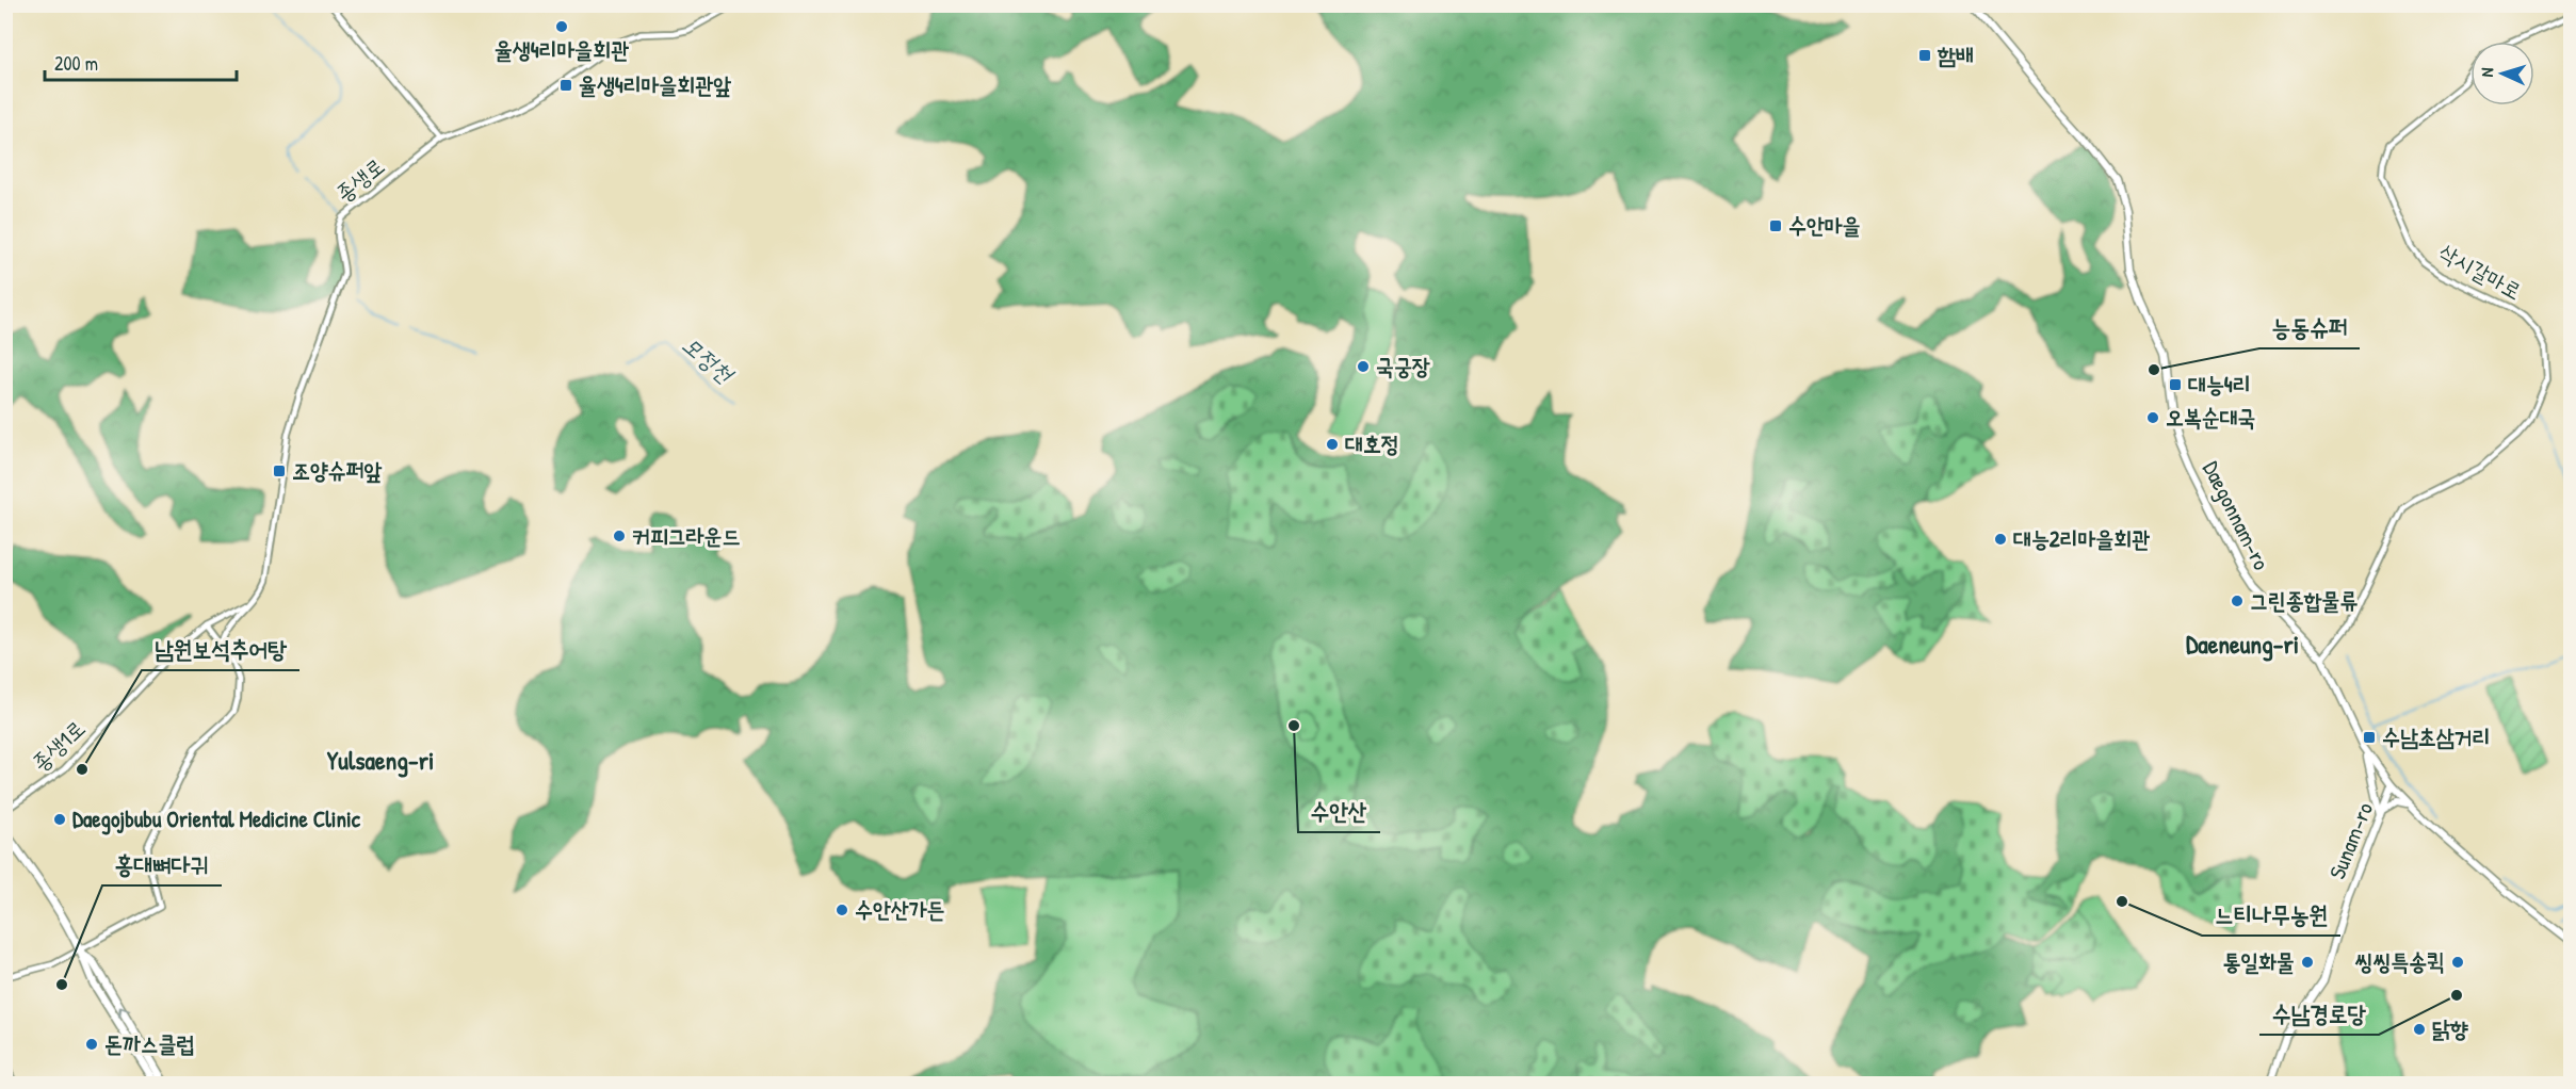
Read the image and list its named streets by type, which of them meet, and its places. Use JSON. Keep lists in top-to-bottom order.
{
  "streets": {
    "street": [
      "종생로",
      "삭시갈마로",
      "Daegonnam-ro",
      "종생1로",
      "Sunam-ro"
    ]
  },
  "crossings": [
    ["종생로", "종생1로"],
    ["삭시갈마로", "Daegonnam-ro"],
    ["Daegonnam-ro", "Sunam-ro"]
  ],
  "districts": ["Daeneung-ri", "Yulsaeng-ri"],
  "water": ["모정천"],
  "places": {
    "other": [
      "율생4리마을회관",
      "국궁장",
      "능동슈퍼",
      "오복순대국",
      "대호정",
      "커피그라운드",
      "대능2리마을회관",
      "그린종합물류",
      "수안산",
      "남원보석추어탕",
      "Daegojbubu Oriental Medicine Clinic",
      "느티나무농원",
      "수안산가든",
      "통일화물",
      "씽씽특송퀵",
      "홍대뼈다귀",
      "수남경로당",
      "닭향",
      "돈까스클럽"
    ],
    "transit": [
      "함배",
      "율생4리마을회관앞",
      "수안마을",
      "대능4리",
      "조양슈퍼앞",
      "수남초삼거리"
    ]
  },
  "scale_bar": "200 m",
  "north": "left"
}
